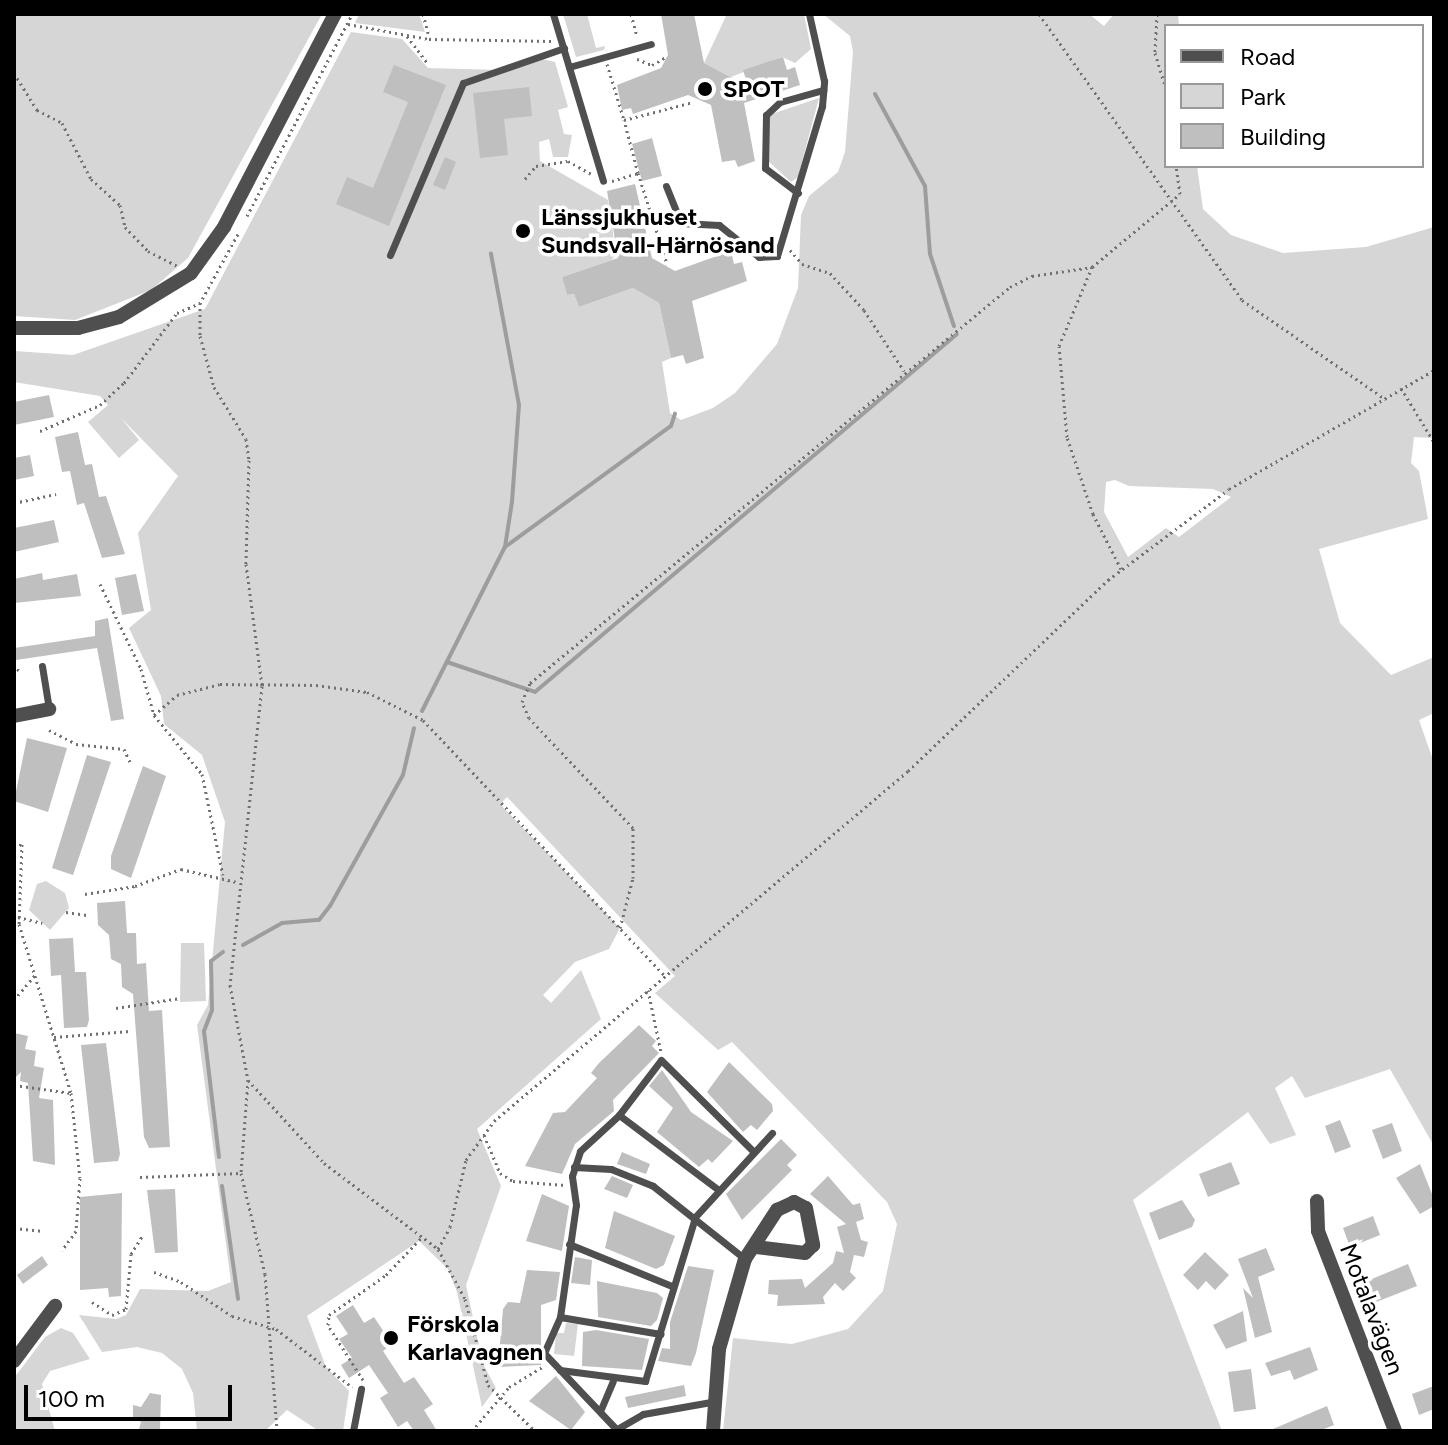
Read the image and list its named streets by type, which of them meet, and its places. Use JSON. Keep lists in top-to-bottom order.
{
  "streets": {
    "street": ["Motalavägen"]
  },
  "places": ["SPOT", "Länssjukhuset Sundsvall-Härnösand", "Förskola Karlavagnen"],
  "legend": ["Road", "Park", "Building"],
  "scale_bar": "100 m"
}
